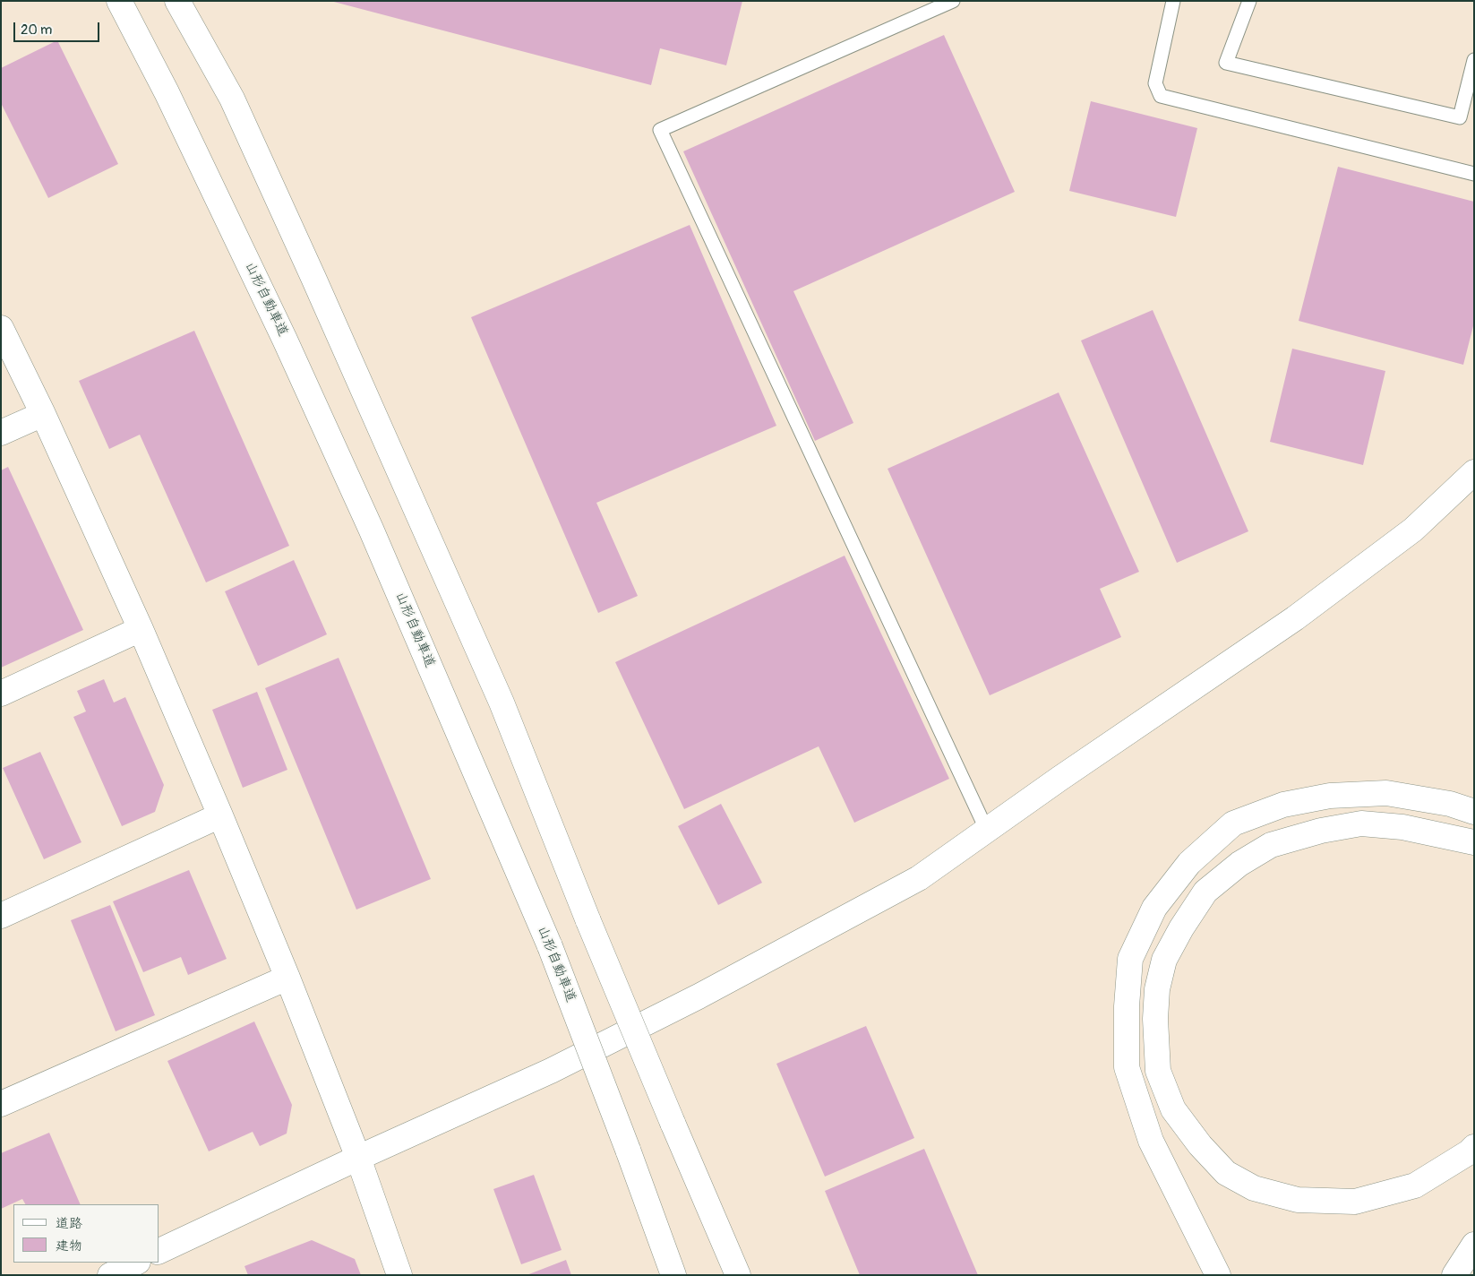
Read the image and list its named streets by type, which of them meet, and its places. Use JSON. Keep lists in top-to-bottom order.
{
  "streets": {
    "main road": ["山形自動車道"]
  },
  "legend": ["道路", "建物"],
  "scale_bar": "20 m"
}
